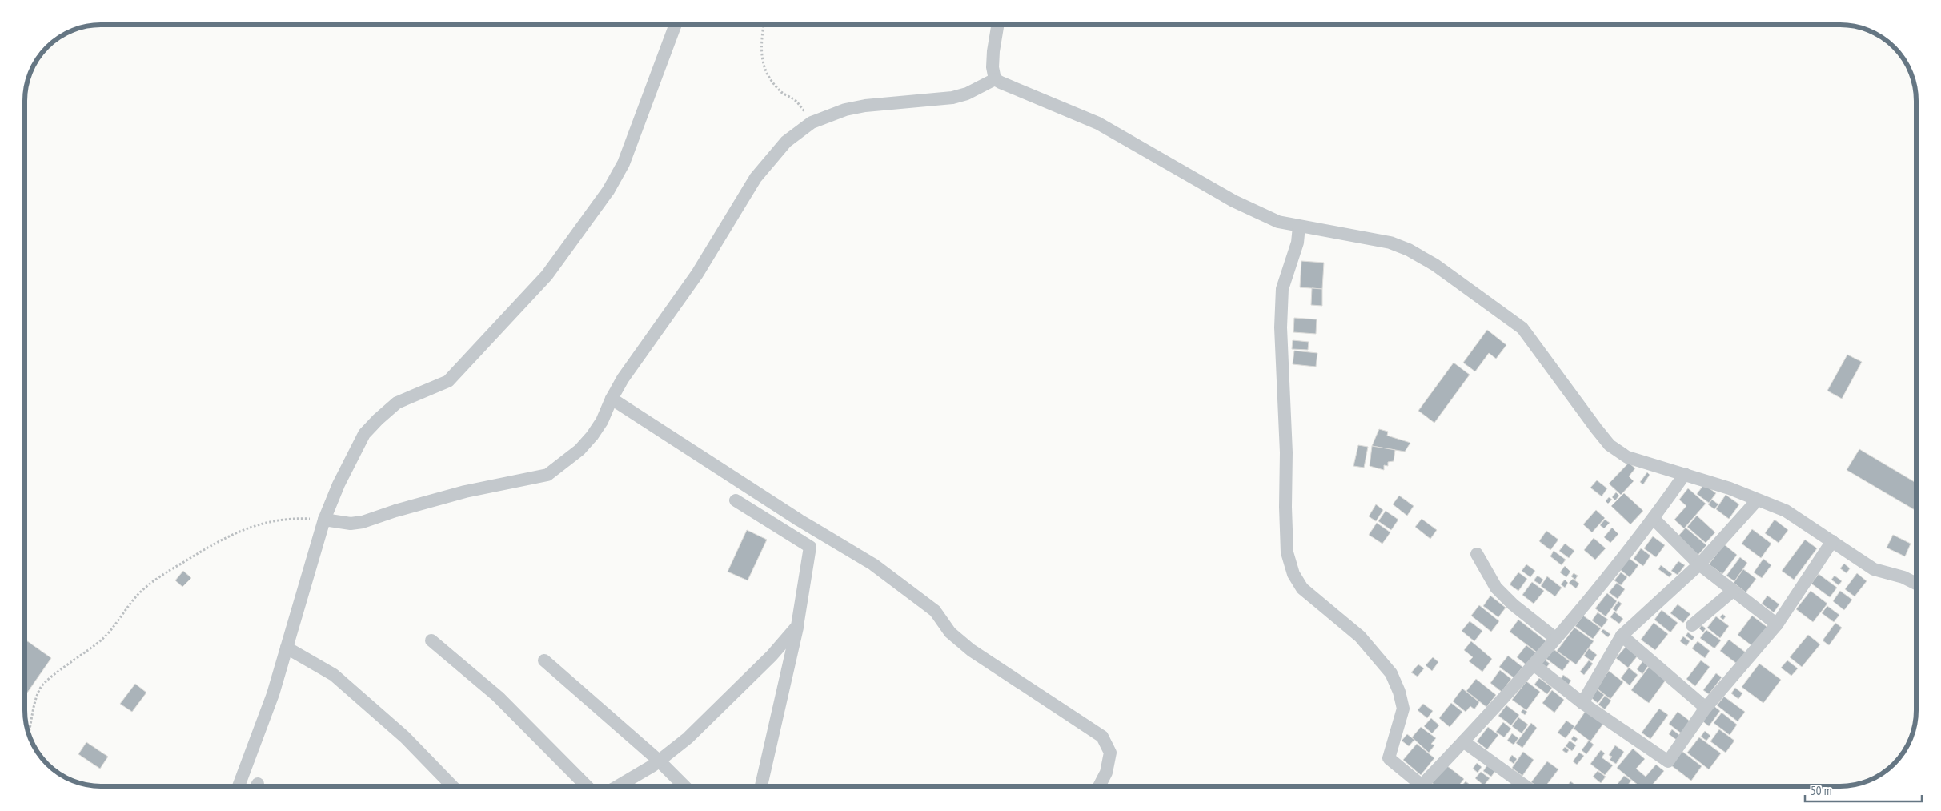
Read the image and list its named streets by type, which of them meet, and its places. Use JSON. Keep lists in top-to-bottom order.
{
  "scale_bar": "50 m"
}
